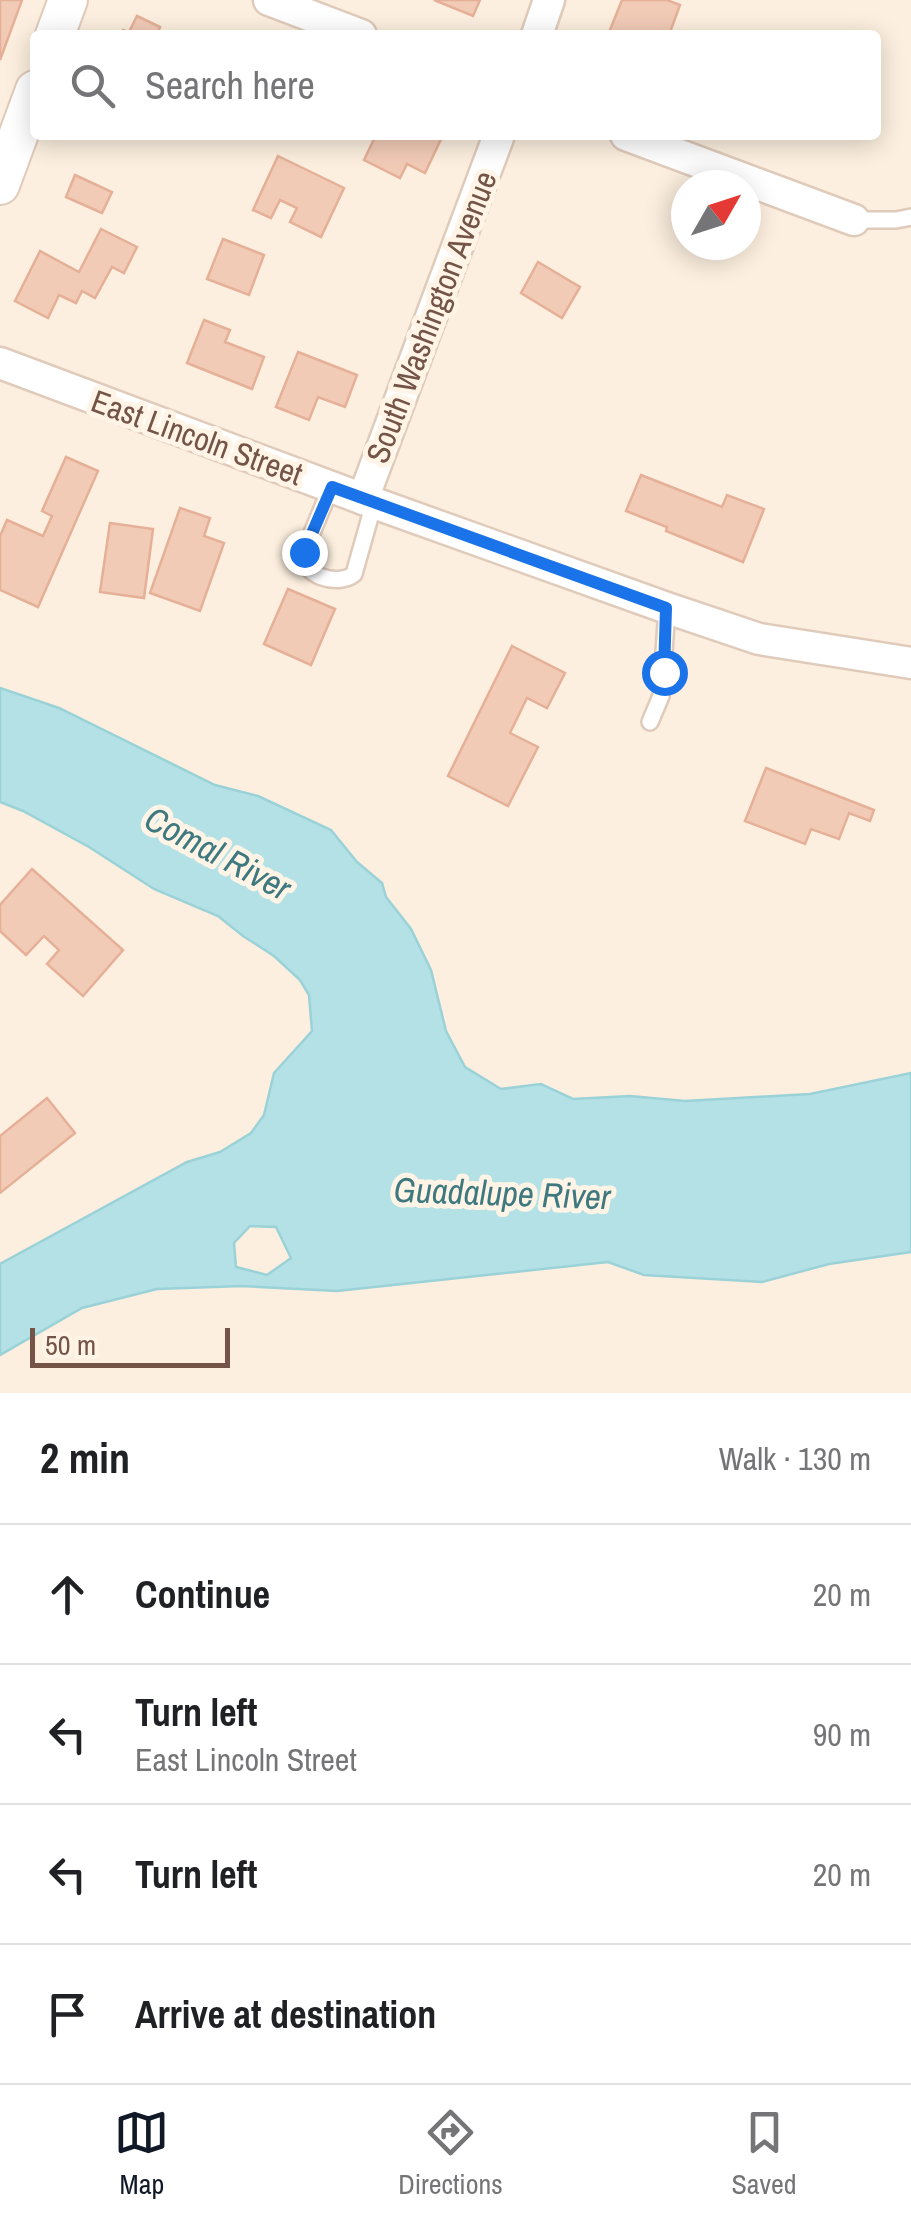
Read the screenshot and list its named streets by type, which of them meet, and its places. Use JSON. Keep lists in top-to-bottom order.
{
  "streets": {
    "street": ["South Washington Avenue", "East Lincoln Street"]
  },
  "crossings": [
    ["South Washington Avenue", "East Lincoln Street"]
  ],
  "water": ["Comal River", "Guadalupe River"],
  "scale_bar": "50 m",
  "north": "top right",
  "page": {
    "search": "Search here",
    "scale": "50 m",
    "heading": ["2 min", "Walk · 130 m"],
    "list": [
      ["Continue", "20 m"],
      ["Turn left", "East Lincoln Street", "90 m"],
      ["Turn left", "20 m"],
      "Arrive at destination"
    ],
    "nav": ["Map", "Directions", "Saved"]
  }
}
